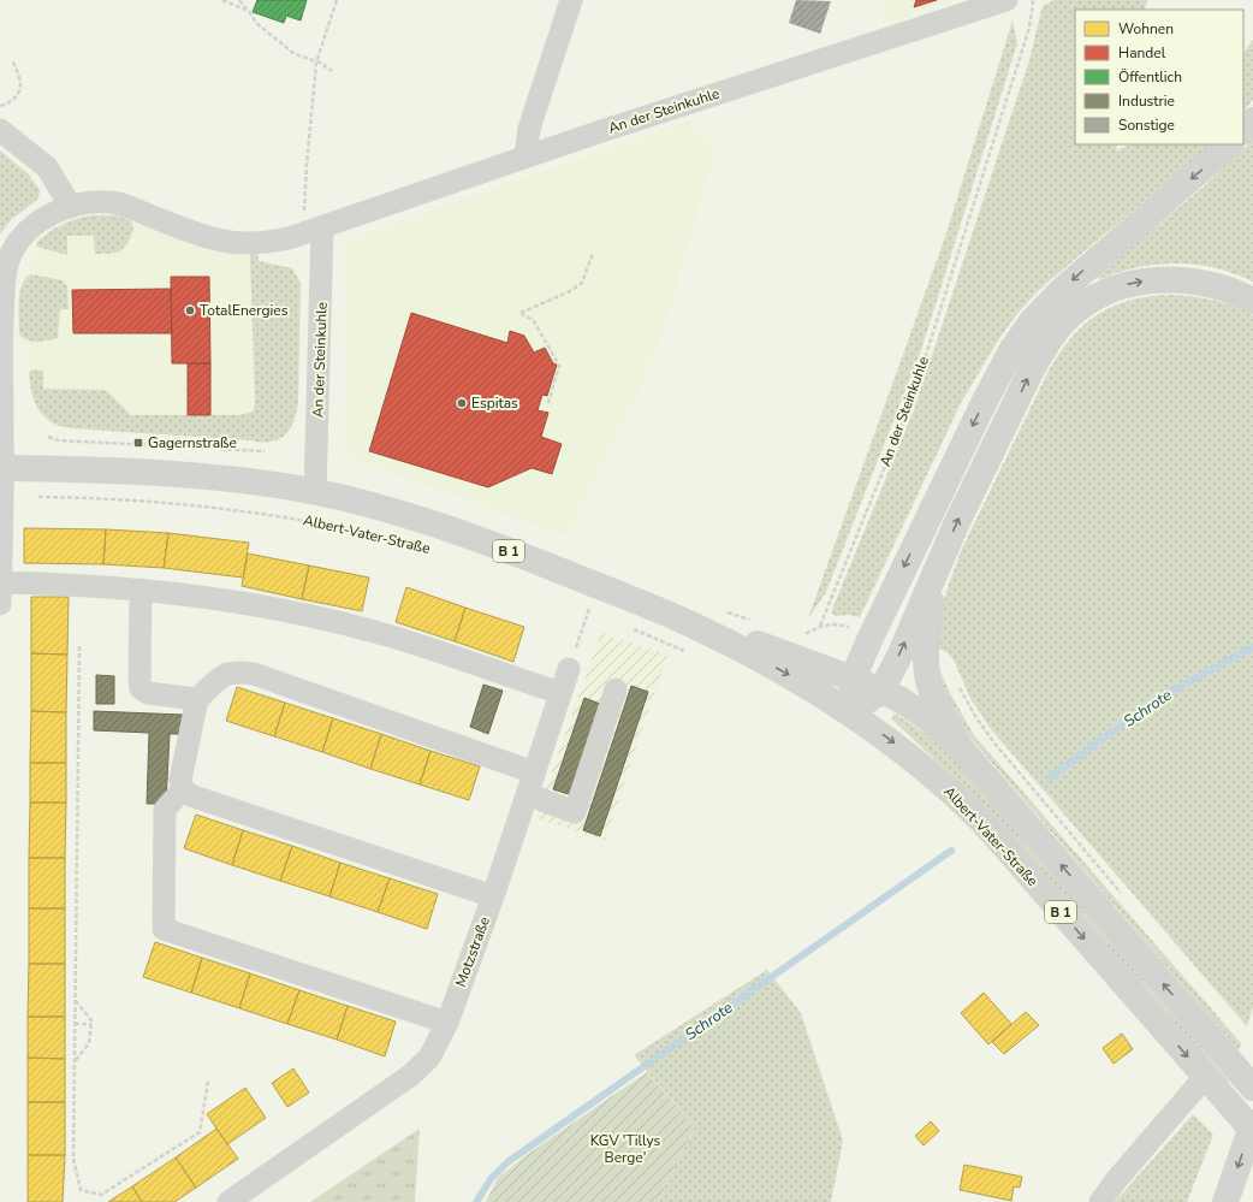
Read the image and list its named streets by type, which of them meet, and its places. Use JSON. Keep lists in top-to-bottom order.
{
  "streets": {
    "main road": ["Albert-Vater-Straße", "B 1"],
    "street": ["An der Steinkuhle", "Motzstraße"]
  },
  "crossings": [
    ["An der Steinkuhle", "Albert-Vater-Straße"]
  ],
  "water": ["Schrote"],
  "parks": ["KGV 'Tillys Berge'"],
  "places": {
    "other": ["TotalEnergies", "Espitas"],
    "transit": ["Gagernstraße"]
  },
  "legend": [
    "Wohnen",
    "Handel",
    "Öffentlich",
    "Industrie",
    "Sonstige"
  ]
}
